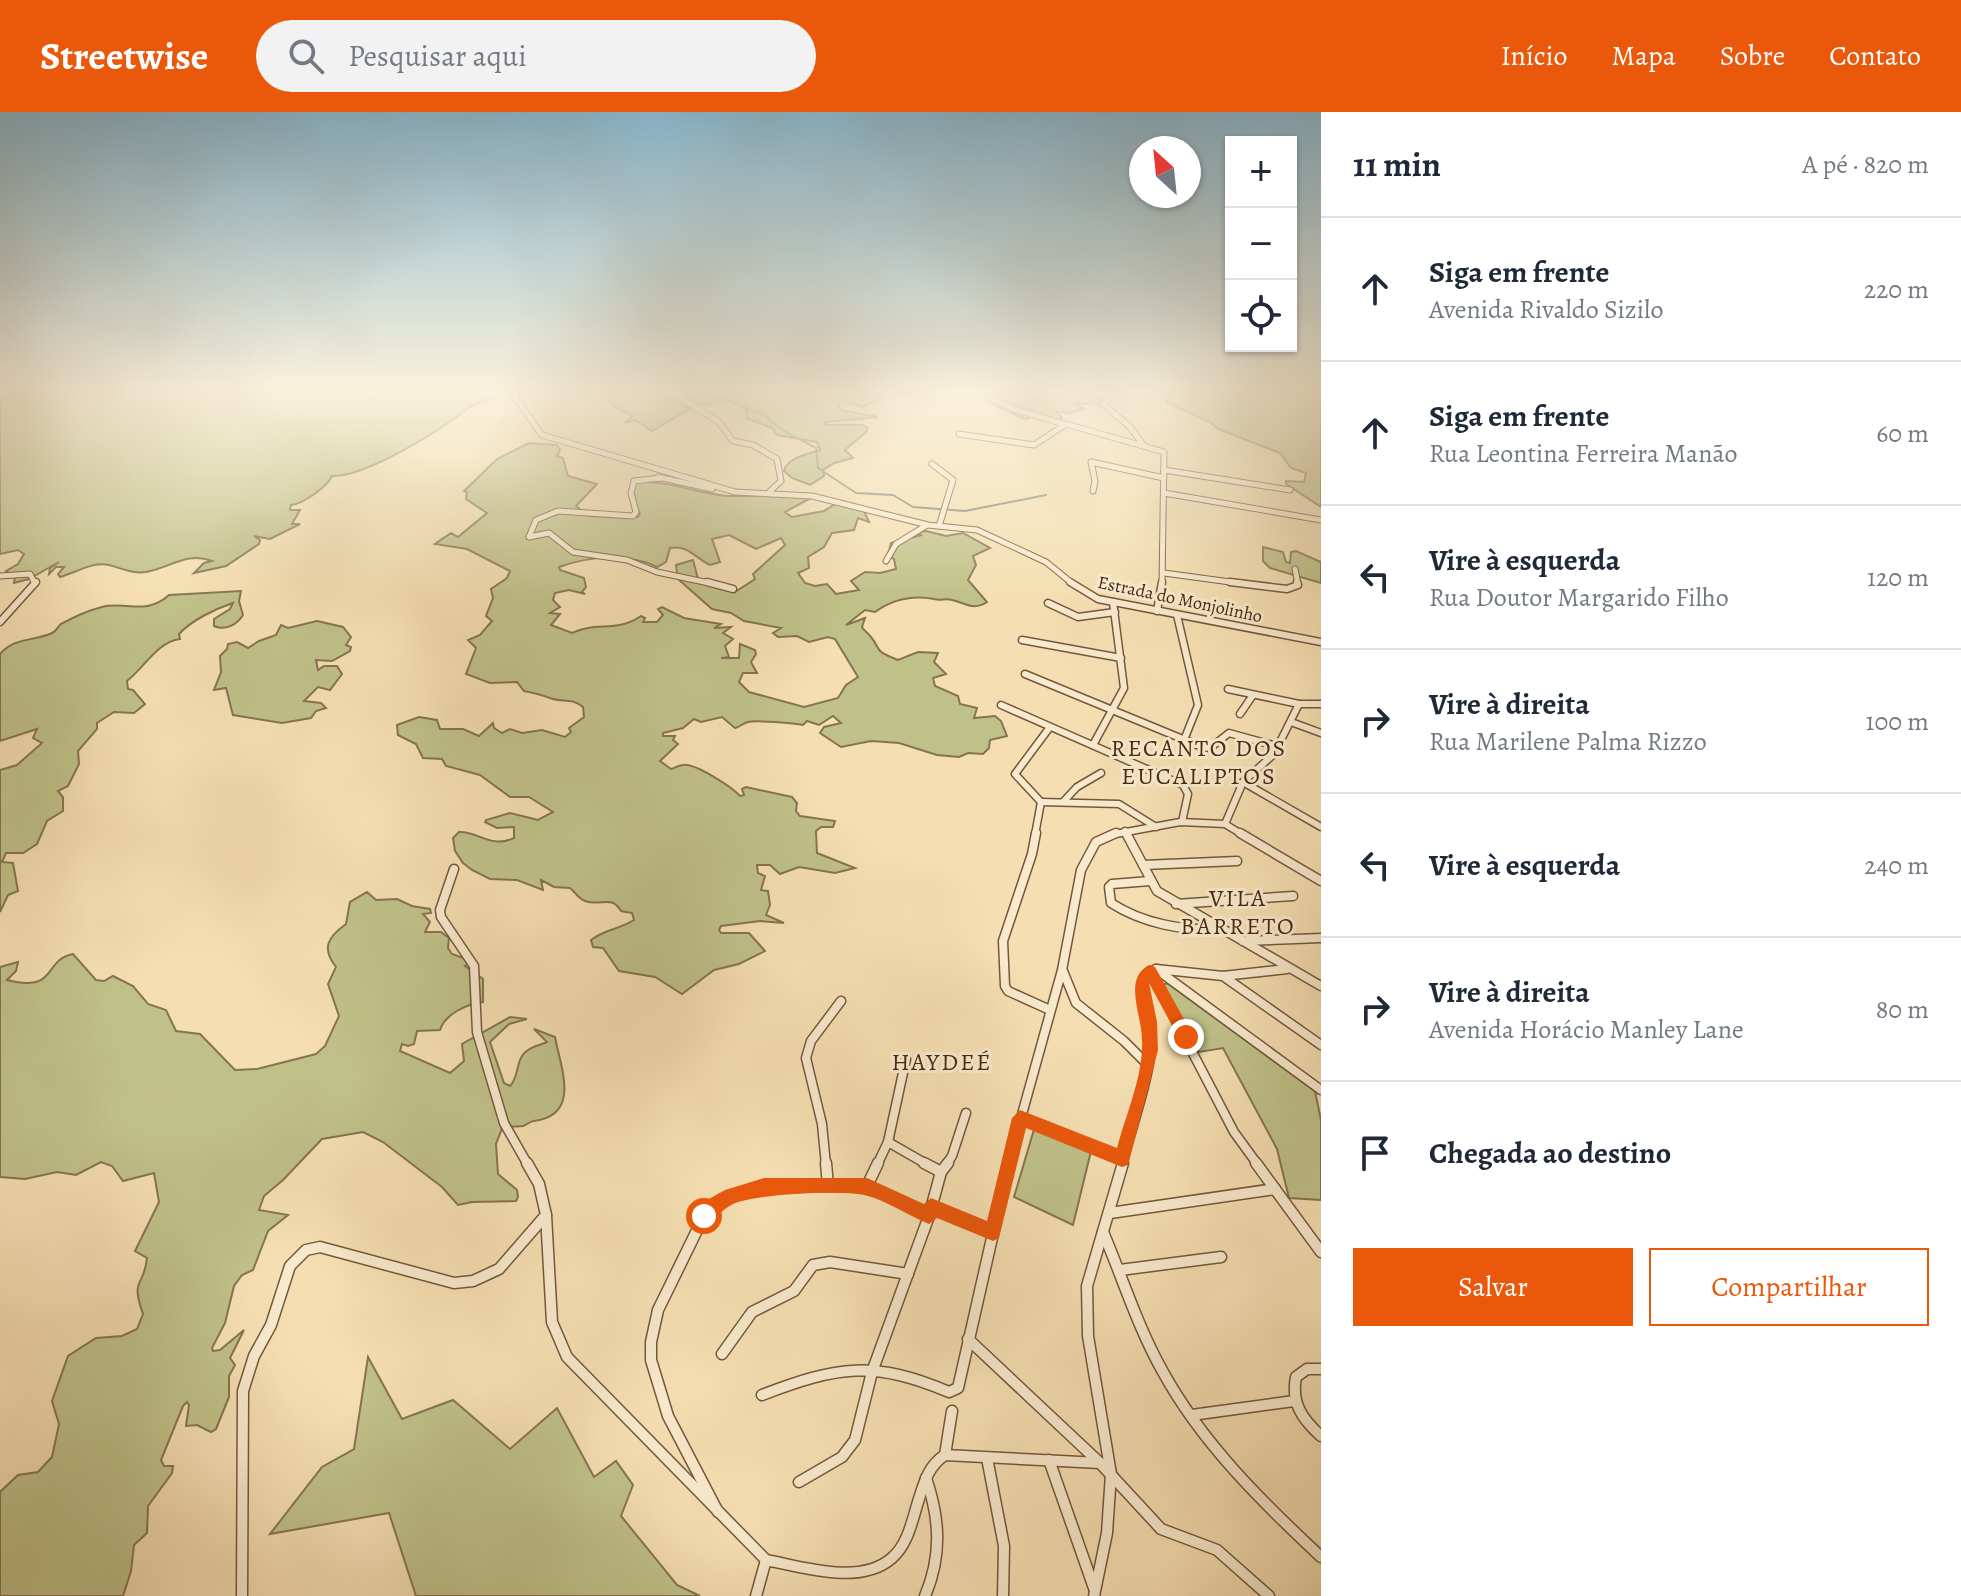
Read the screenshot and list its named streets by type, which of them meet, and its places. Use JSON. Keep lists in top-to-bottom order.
{
  "streets": {
    "street": ["Estrada do Monjolinho"]
  },
  "districts": ["RECANTO DOS EUCALIPTOS", "VILA BARRETO", "HAYDEÉ"],
  "north": "top left",
  "page": {
    "header": "Streetwise",
    "search": "Pesquisar aqui",
    "nav": [
      "Início",
      "Mapa",
      "Sobre",
      "Contato"
    ],
    "heading": ["11 min", "A pé · 820 m"],
    "map_buttons": ["+", "−"],
    "list": [
      ["Siga em frente", "Avenida Rivaldo Sizilo", "220 m"],
      ["Siga em frente", "Rua Leontina Ferreira Manão", "60 m"],
      ["Vire à esquerda", "Rua Doutor Margarido Filho", "120 m"],
      ["Vire à direita", "Rua Marilene Palma Rizzo", "100 m"],
      ["Vire à esquerda", "240 m"],
      ["Vire à direita", "Avenida Horácio Manley Lane", "80 m"],
      "Chegada ao destino"
    ],
    "buttons": ["Salvar", "Compartilhar"]
  }
}
